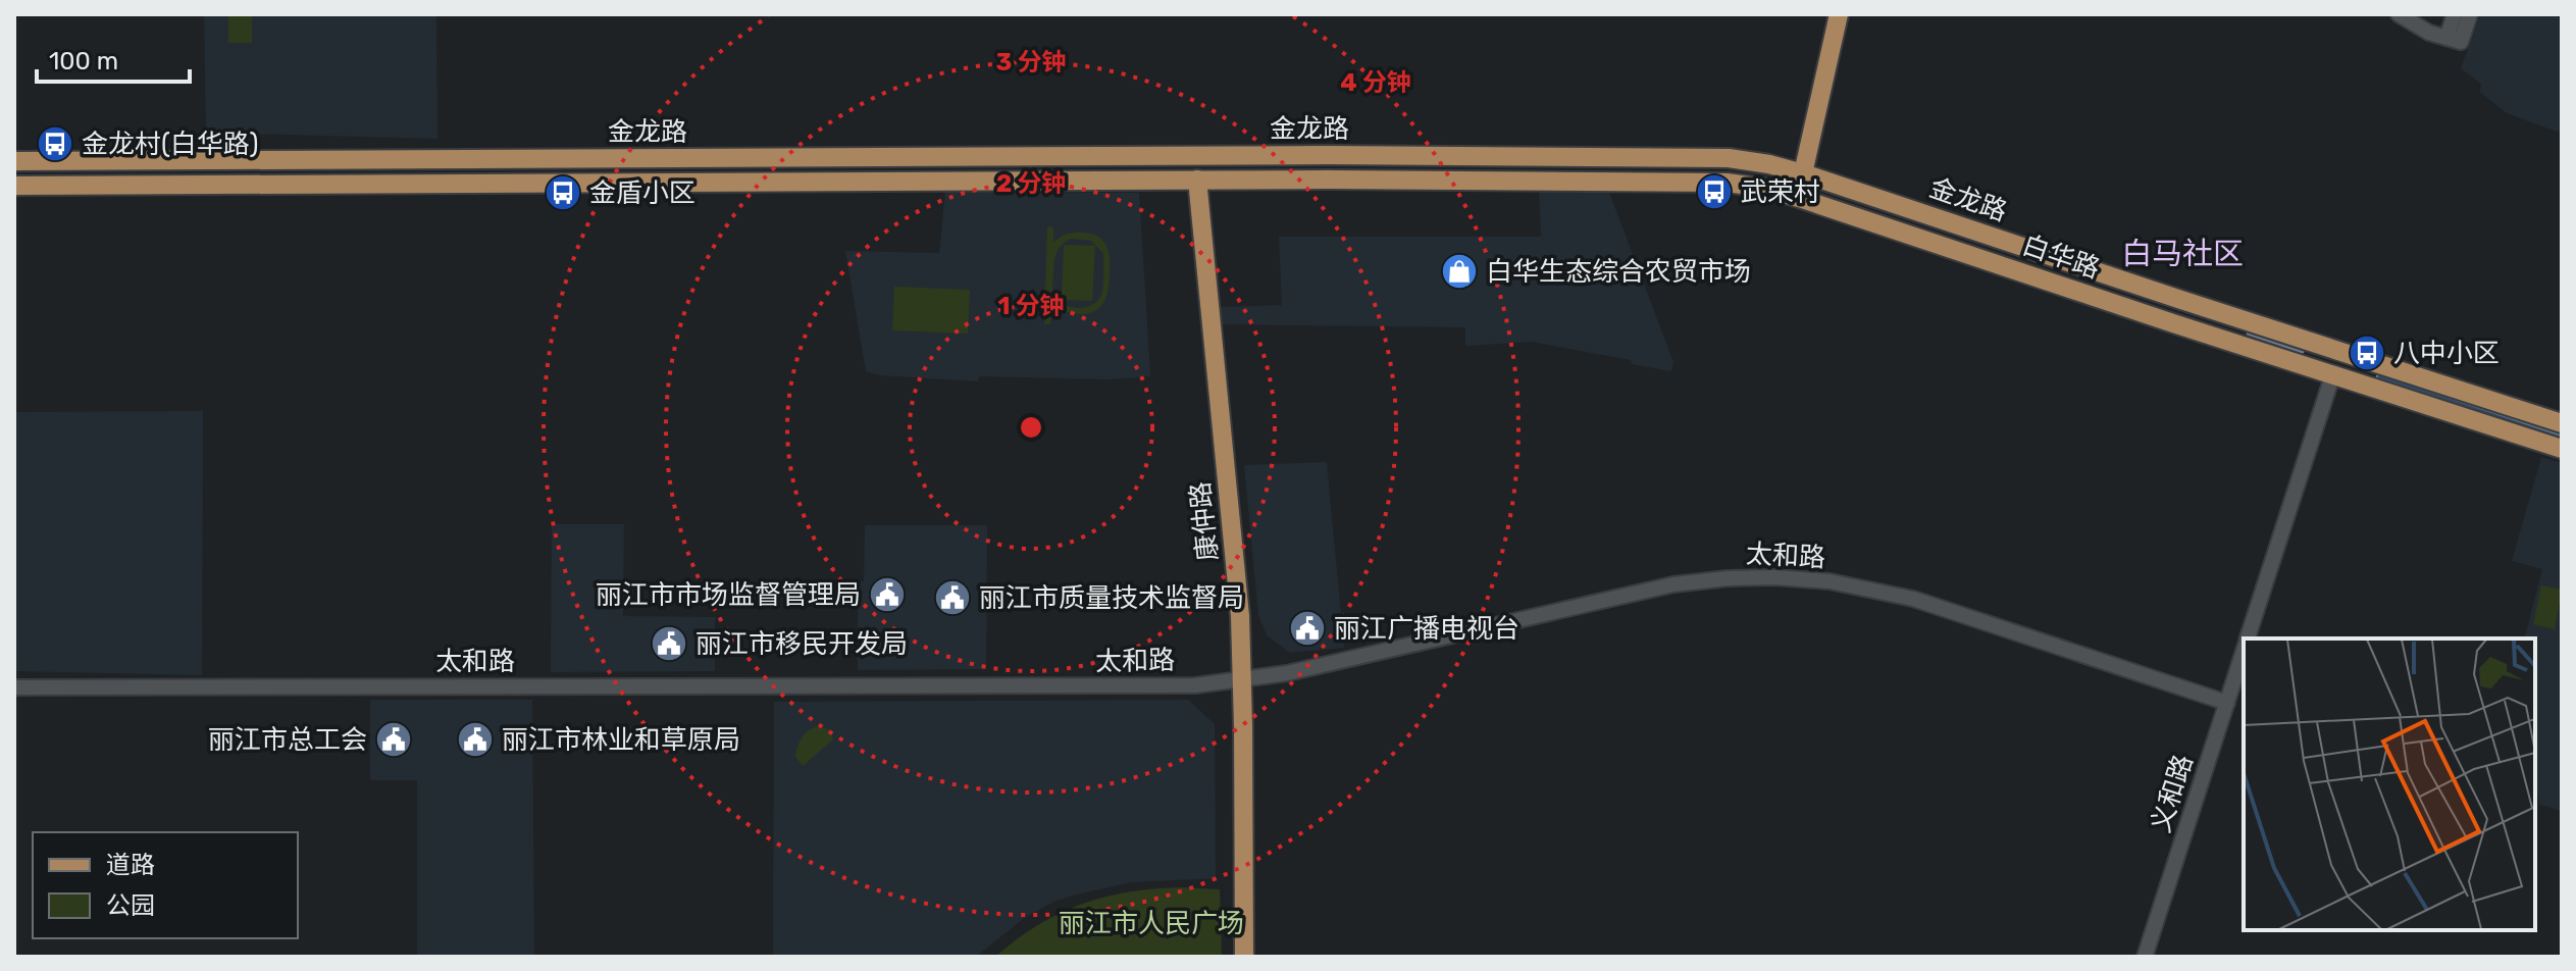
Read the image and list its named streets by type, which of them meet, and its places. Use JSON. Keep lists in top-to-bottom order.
{
  "streets": {
    "main road": ["金龙路", "白华路", "康仲路"],
    "street": ["太和路", "义和路"]
  },
  "crossings": [
    ["金龙路", "白华路"],
    ["金龙路", "康仲路"],
    ["白华路", "义和路"],
    ["康仲路", "太和路"],
    ["太和路", "义和路"]
  ],
  "districts": ["白马社区"],
  "parks": ["丽江市人民广场"],
  "places": {
    "bus stop": [
      "金龙村(白华路)",
      "武荣村",
      "金盾小区",
      "八中小区"
    ],
    "shop": ["白华生态综合农贸市场"],
    "public building": [
      "丽江市市场监督管理局",
      "丽江市质量技术监督局",
      "丽江广播电视台",
      "丽江市移民开发局",
      "丽江市总工会",
      "丽江市林业和草原局"
    ]
  },
  "legend": ["道路", "公园"],
  "scale_bar": "100 m",
  "rings": [
    "3 分钟",
    "4 分钟",
    "2 分钟",
    "1 分钟"
  ]
}
